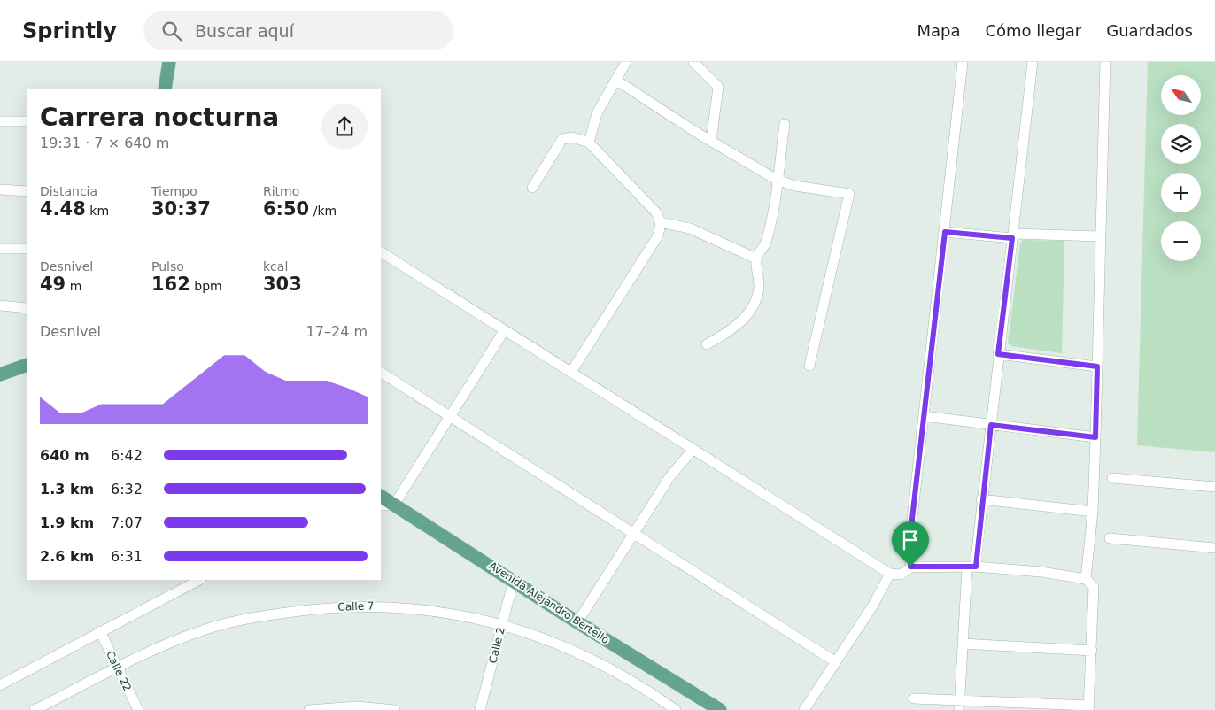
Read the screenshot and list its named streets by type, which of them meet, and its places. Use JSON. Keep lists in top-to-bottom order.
{
  "streets": {
    "main road": ["Avenida Alejandro Bertello"],
    "street": ["Calle 7", "Calle 2", "Calle 22"]
  },
  "crossings": [
    ["Avenida Alejandro Bertello", "Calle 2"],
    ["Calle 7", "Calle 2"],
    ["Calle 7", "Calle 22"]
  ],
  "north": "top left",
  "page": {
    "header": "Sprintly",
    "search": "Buscar aquí",
    "nav": ["Mapa", "Cómo llegar", "Guardados"],
    "map_buttons": ["+", "−"],
    "heading": ["Carrera nocturna", "19:31 · 7 × 640 m"],
    "stats": [
      ["Distancia", "4.48 km"],
      ["Tiempo", "30:37"],
      ["Ritmo", "6:50 /km"],
      ["Desnivel", "49 m"],
      ["Pulso", "162 bpm"],
      ["kcal", "303"]
    ],
    "chart": ["Desnivel", "17–24 m"],
    "list": [
      {
        "name": "640 m",
        "note": "6:42"
      },
      {
        "name": "1.3 km",
        "note": "6:32"
      },
      {
        "name": "1.9 km",
        "note": "7:07"
      },
      {
        "name": "2.6 km",
        "note": "6:31"
      }
    ]
  }
}
